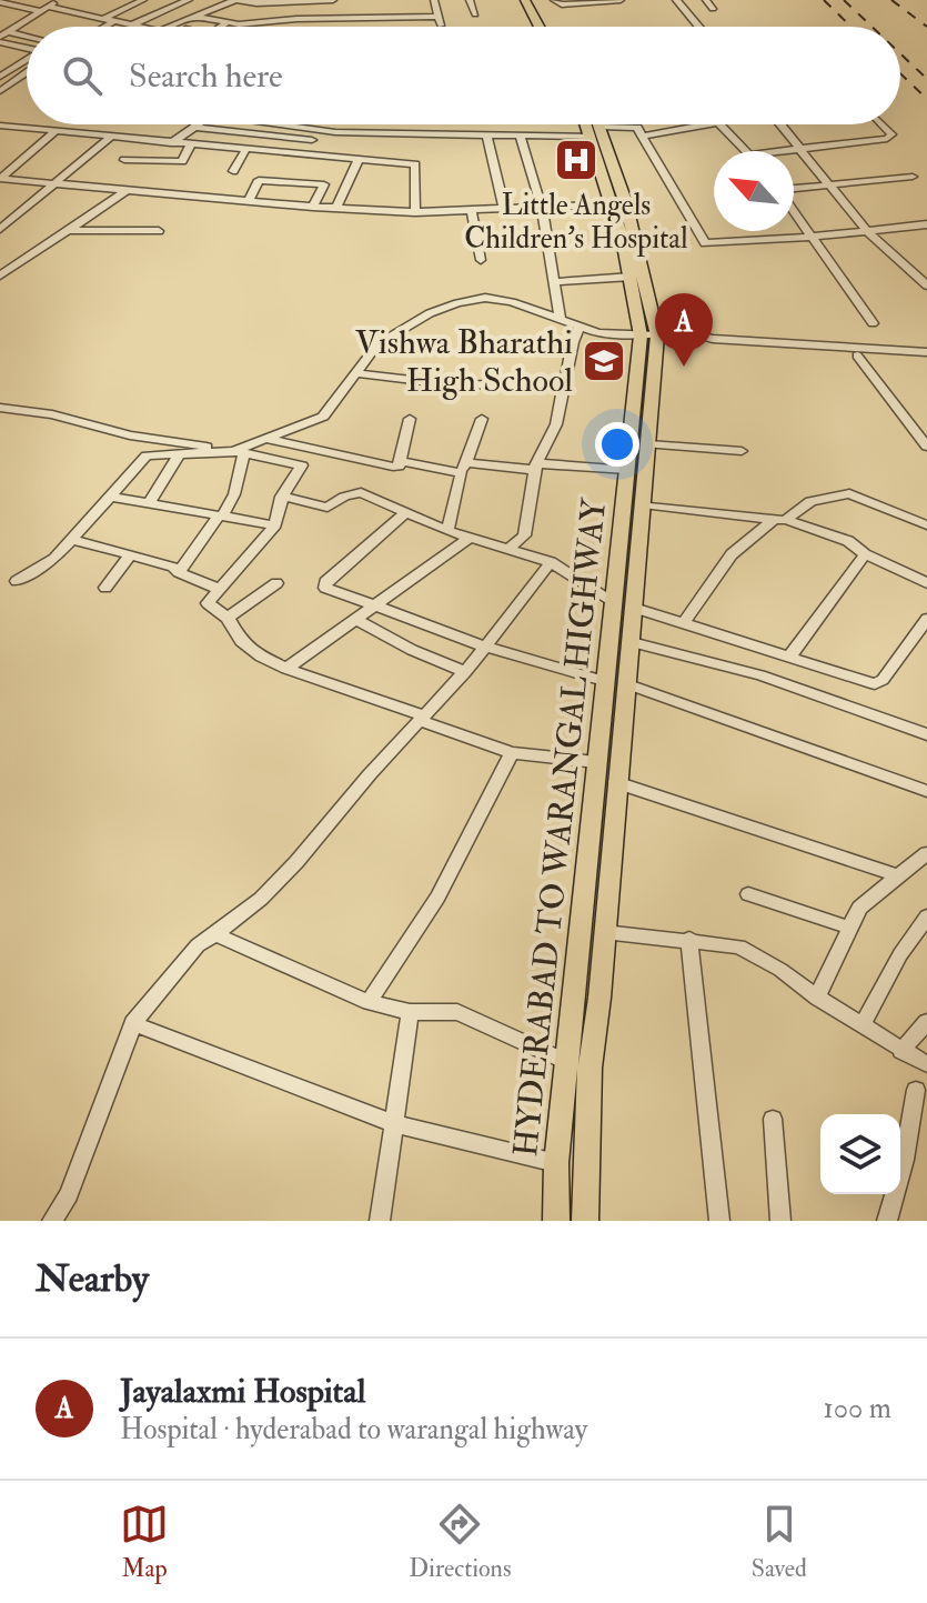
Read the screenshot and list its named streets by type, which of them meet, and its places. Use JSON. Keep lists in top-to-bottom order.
{
  "streets": {
    "main road": ["HYDERABAD TO WARANGAL HIGHWAY"]
  },
  "places": {
    "hospital": ["Little Angels Children's Hospital"],
    "school or university": ["Vishwa Bharathi High School"]
  },
  "north": "top left",
  "page": {
    "search": "Search here",
    "pins": "A",
    "heading": "Nearby",
    "list": [
      {
        "mark": "A",
        "name": "Jayalaxmi Hospital",
        "note": "Hospital · hyderabad to warangal highway",
        "value": "100 m"
      }
    ],
    "nav": ["Map", "Directions", "Saved"]
  }
}
